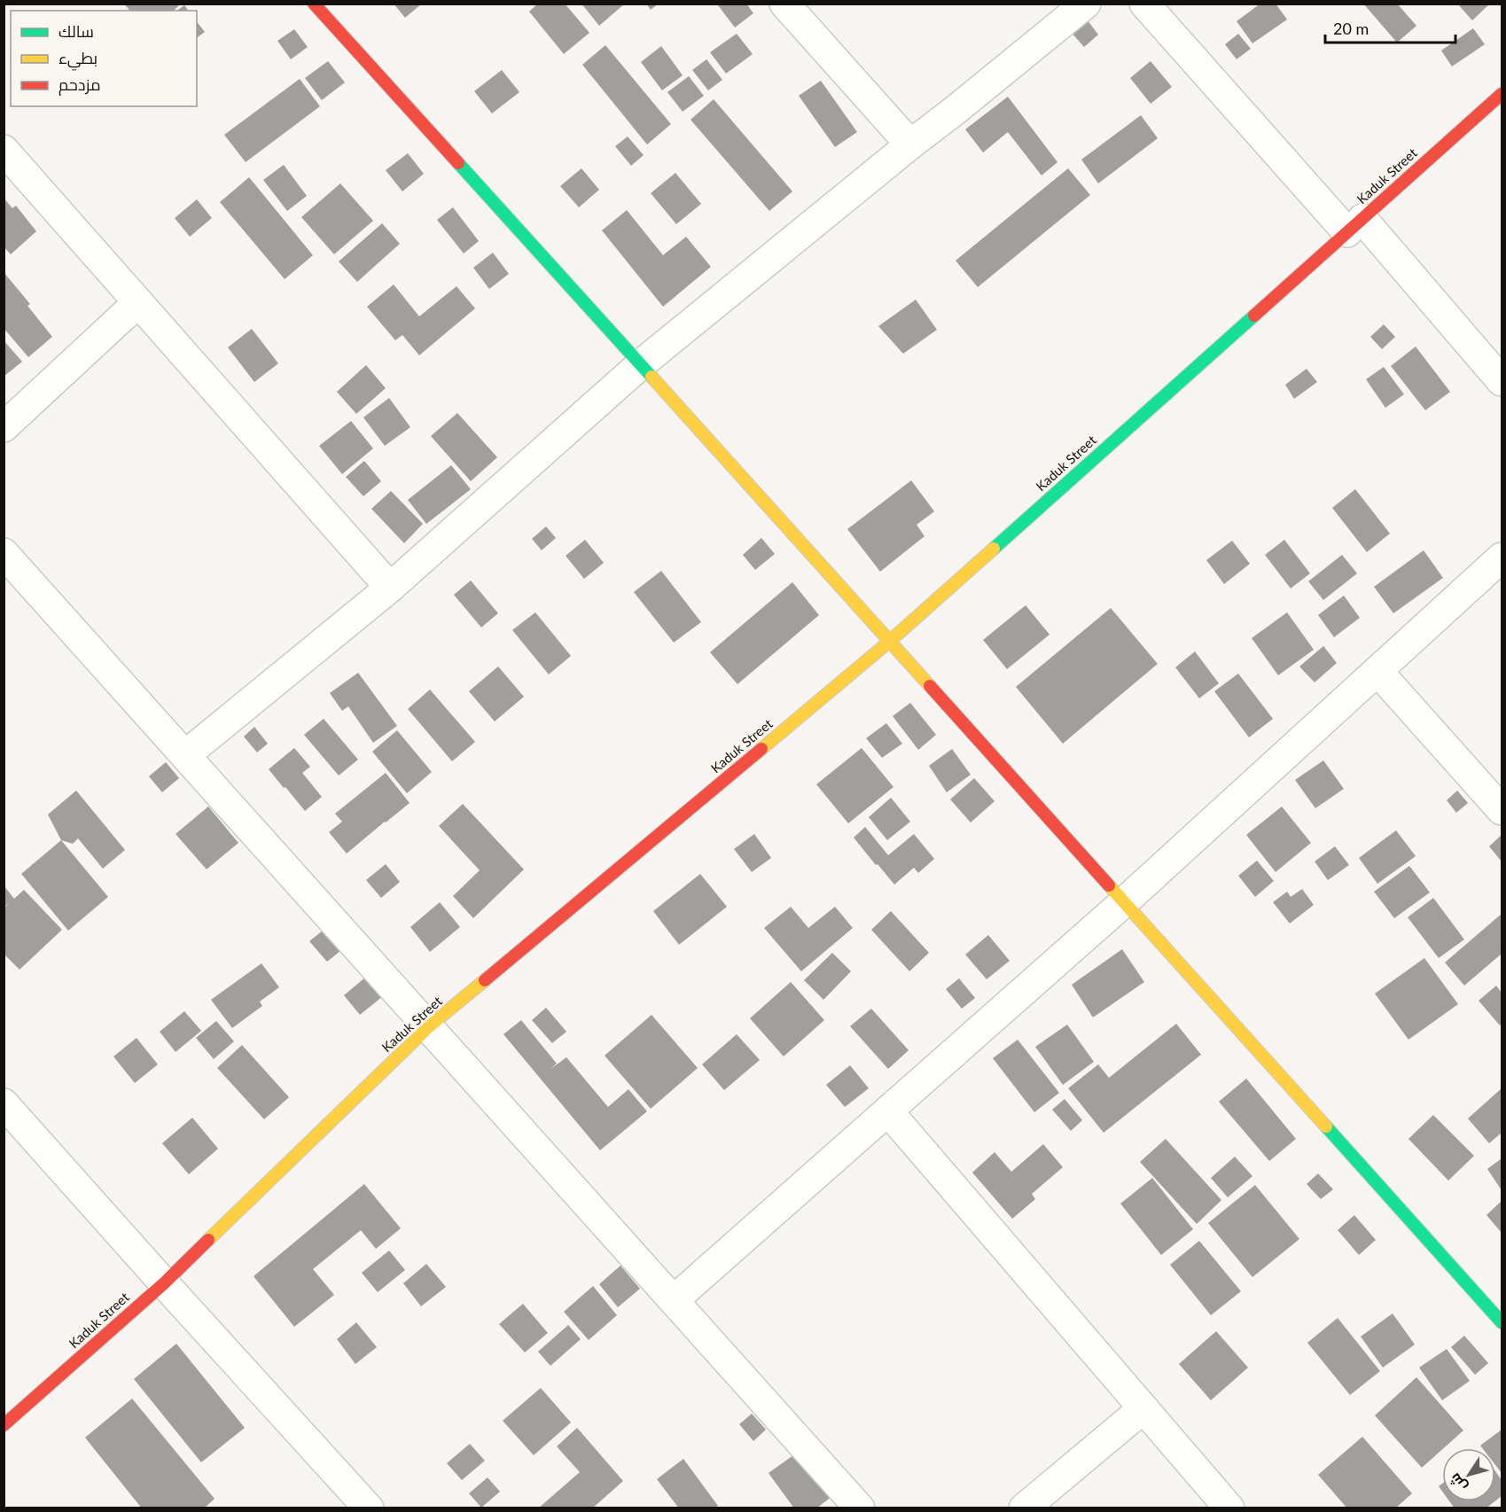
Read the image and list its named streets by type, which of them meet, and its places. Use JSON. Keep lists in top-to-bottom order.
{
  "streets": {
    "street": ["Kaduk Street"]
  },
  "legend": ["سالك", "بطيء", "مزدحم"],
  "scale_bar": "20 m",
  "north": "bottom left"
}
